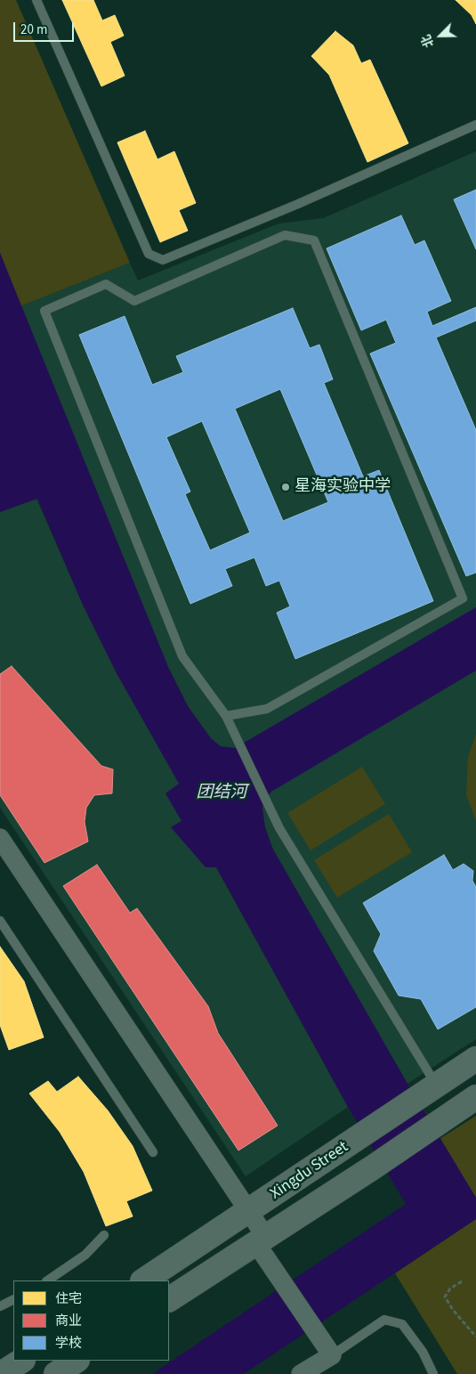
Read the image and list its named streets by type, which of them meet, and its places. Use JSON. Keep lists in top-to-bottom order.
{
  "streets": {
    "main road": ["Xingdu Street"]
  },
  "water": ["团结河"],
  "places": ["星海实验中学"],
  "legend": ["住宅", "商业", "学校"],
  "scale_bar": "20 m",
  "north": "bottom left"
}
